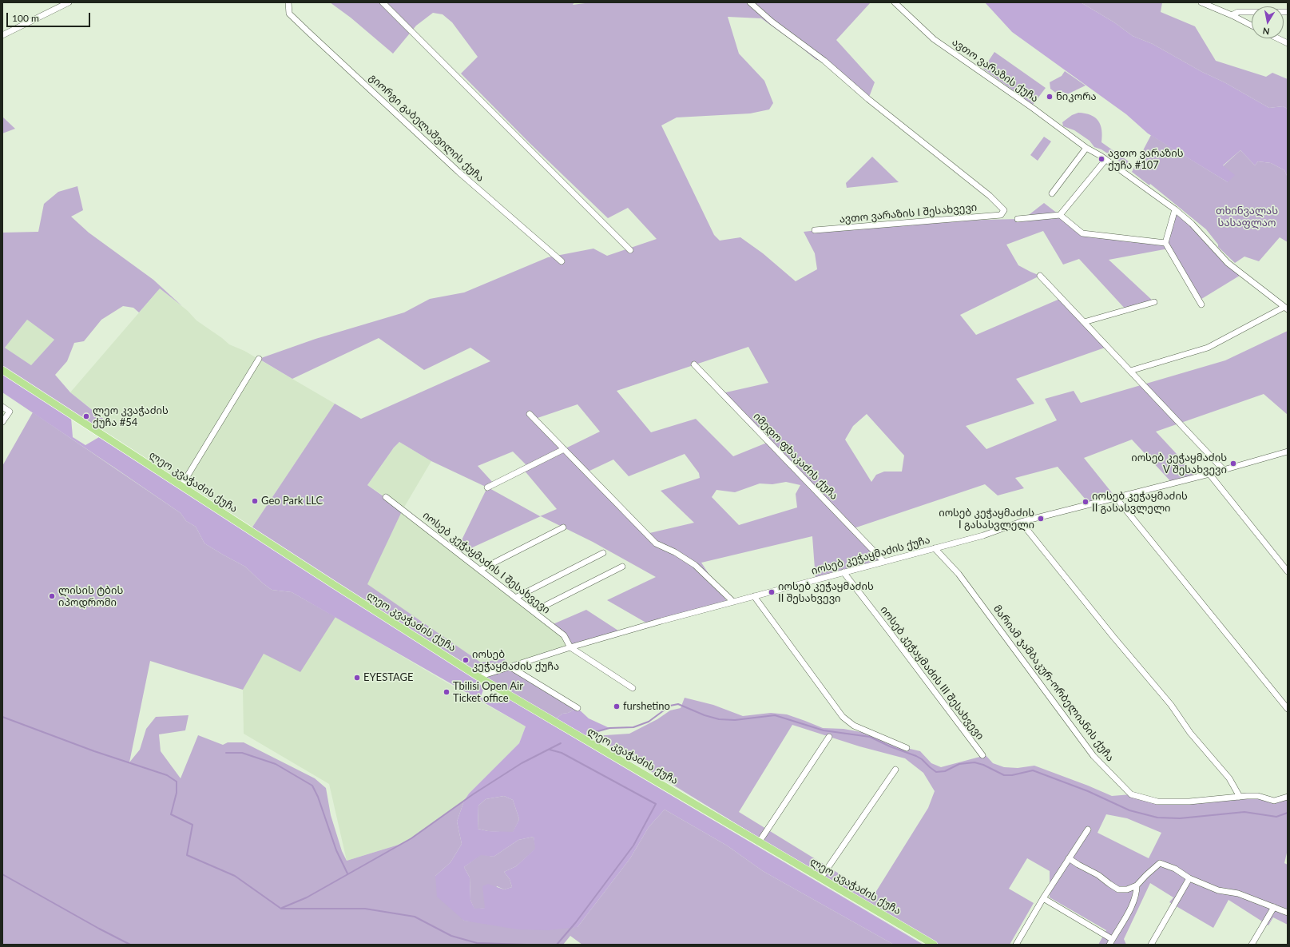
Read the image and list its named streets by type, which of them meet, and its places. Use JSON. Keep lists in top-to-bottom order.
{
  "streets": {
    "main road": ["ლეო კვაჭაძის ქუჩა"],
    "street": [
      "ავთო ვარაზის ქუჩა",
      "გიორგი გაბელაშვილის ქუჩა",
      "ავთო ვარაზის I შესახვევი",
      "იმედო ფხაკაძის ქუჩა",
      "იოსებ კეჭაყმაძის ქუჩა",
      "იოსებ კეჭაყმაძის I შესახვევი",
      "იოსებ კეჭაყმაძის III შესახვევი",
      "მარიამ ჯამბაკურ-ორბელიანის ქუჩა"
    ]
  },
  "crossings": [
    ["იმედო ფხაკაძის ქუჩა", "იოსებ კეჭაყმაძის ქუჩა"],
    ["ლეო კვაჭაძის ქუჩა", "იოსებ კეჭაყმაძის ქუჩა"],
    ["იოსებ კეჭაყმაძის ქუჩა", "იოსებ კეჭაყმაძის I შესახვევი"],
    ["იოსებ კეჭაყმაძის ქუჩა", "იოსებ კეჭაყმაძის III შესახვევი"],
    ["იოსებ კეჭაყმაძის ქუჩა", "მარიამ ჯამბაკურ-ორბელიანის ქუჩა"]
  ],
  "parks": ["თხინვალას სასაფლაო"],
  "places": [
    "ნიკორა",
    "ავთო ვარაზის ქუჩა #107",
    "ლეო კვაჭაძის ქუჩა #54",
    "იოსებ კეჭაყმაძის V შესახვევი",
    "Geo Park LLC",
    "იოსებ კეჭაყმაძის II გასასვლელი",
    "იოსებ კეჭაყმაძის I გასასვლელი",
    "იოსებ კეჭაყმაძის II შესახვევი",
    "ლისის ტბის იპოდრომი",
    "იოსებ კეჭაყმაძის ქუჩა",
    "EYESTAGE",
    "Tbilisi Open Air Ticket office",
    "furshetino"
  ],
  "scale_bar": "100 m",
  "north": "bottom"
}
